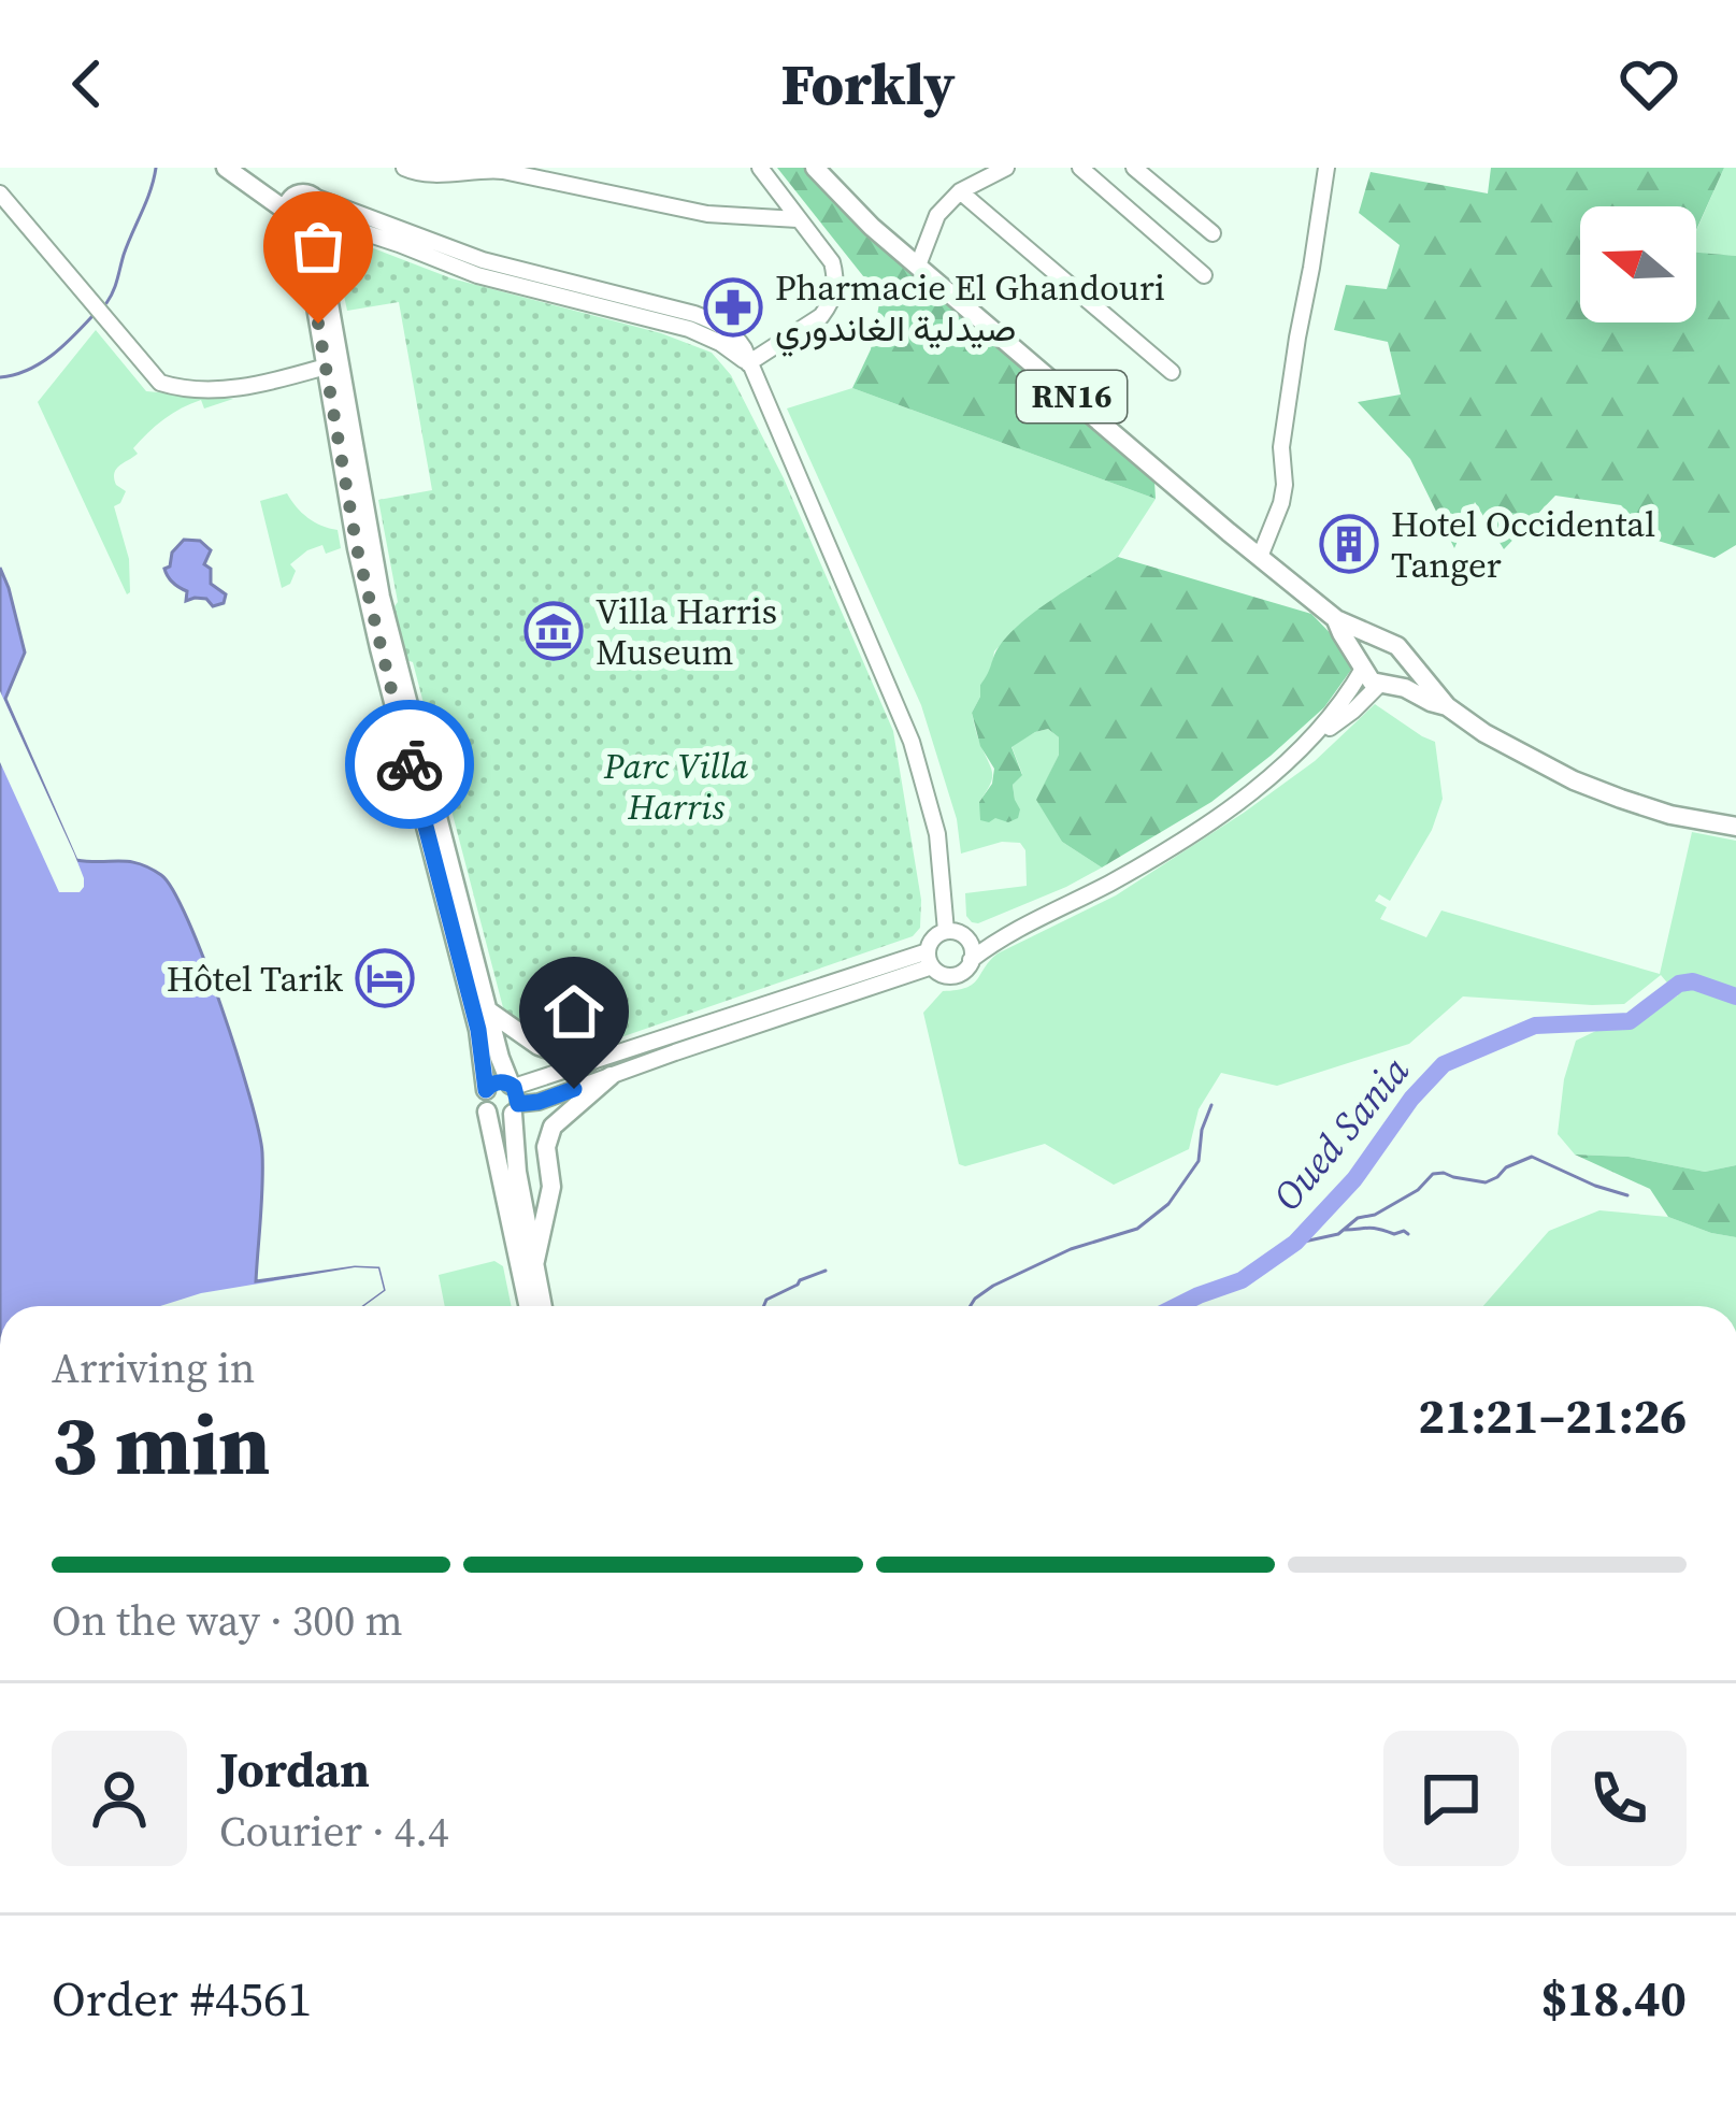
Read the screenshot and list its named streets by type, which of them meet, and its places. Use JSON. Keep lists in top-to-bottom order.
{
  "streets": {
    "main road": ["RN16"]
  },
  "water": ["Oued Sania"],
  "parks": ["Parc Villa Harris"],
  "places": {
    "pharmacy": ["Pharmacie El Ghandouri صيدلية الغاندوري"],
    "building": ["Hotel Occidental Tanger"],
    "museum": ["Villa Harris Museum"],
    "hotel": ["Hôtel Tarik"]
  },
  "north": "left",
  "page": {
    "header": "Forkly",
    "heading": ["3 min", "Arriving in", "21:21–21:26"],
    "panel": [
      "Jordan",
      "Courier · 4.4",
      "Order #4561",
      "$18.40"
    ],
    "bar": "On the way · 300 m"
  }
}
